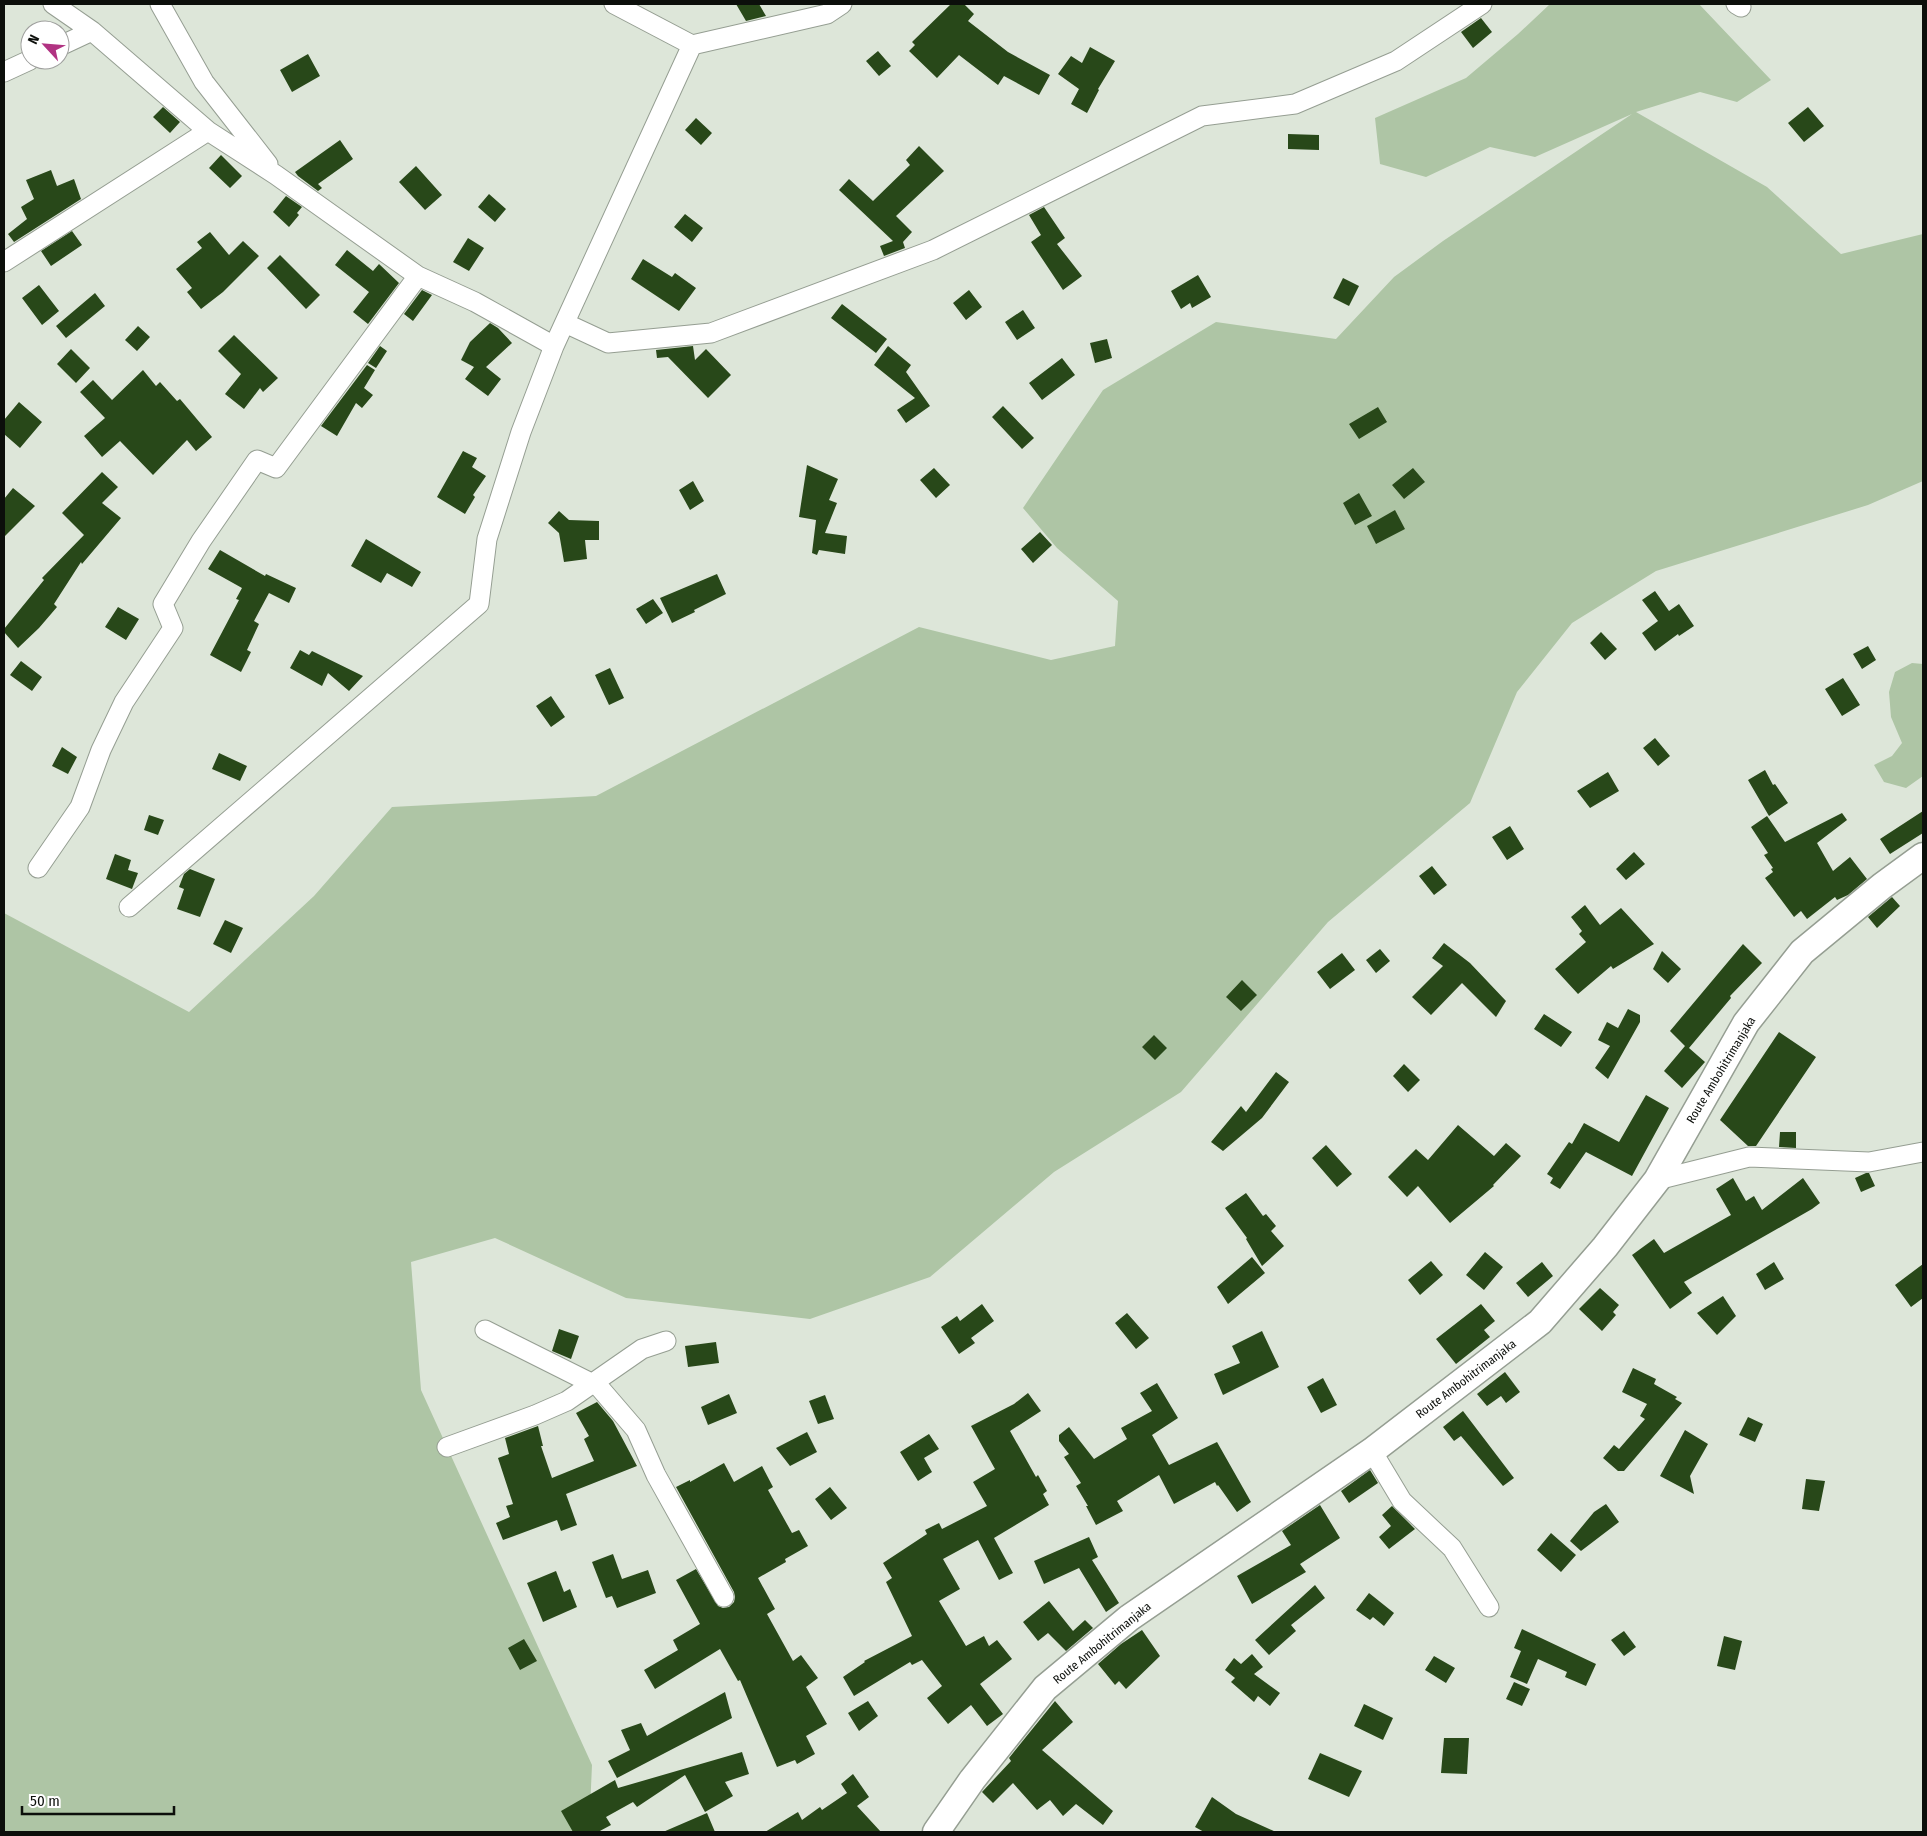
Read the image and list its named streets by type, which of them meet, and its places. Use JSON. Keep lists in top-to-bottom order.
{
  "streets": {
    "street": ["Route Ambohitrimanjaka"]
  },
  "scale_bar": "50 m",
  "north": "top left"
}
